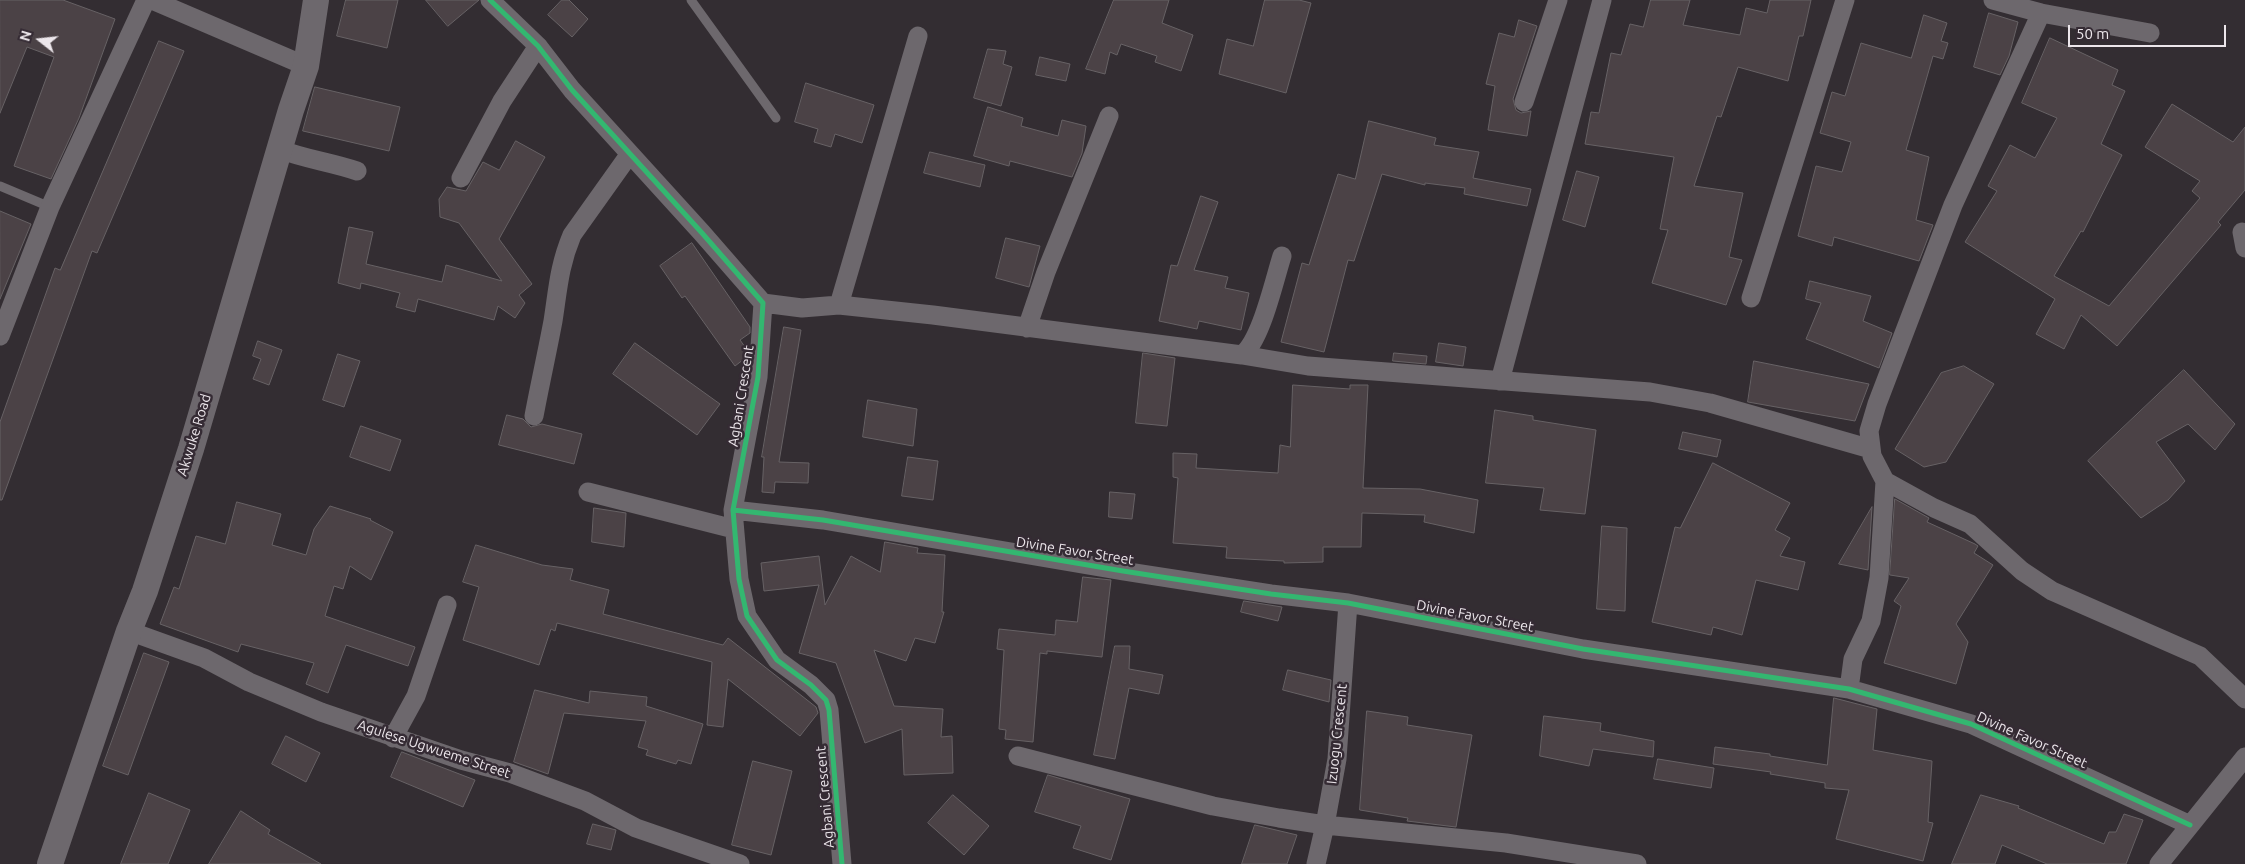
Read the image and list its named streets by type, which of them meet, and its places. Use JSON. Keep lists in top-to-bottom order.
{
  "streets": {
    "main road": ["Akwuke Road"],
    "street": [
      "Agbani Crescent",
      "Divine Favor Street",
      "Izuogu Crescent",
      "Agulese Ugwueme Street"
    ]
  },
  "crossings": [
    ["Agbani Crescent", "Divine Favor Street"],
    ["Akwuke Road", "Agulese Ugwueme Street"],
    ["Divine Favor Street", "Izuogu Crescent"]
  ],
  "scale_bar": "50 m",
  "north": "left"
}
